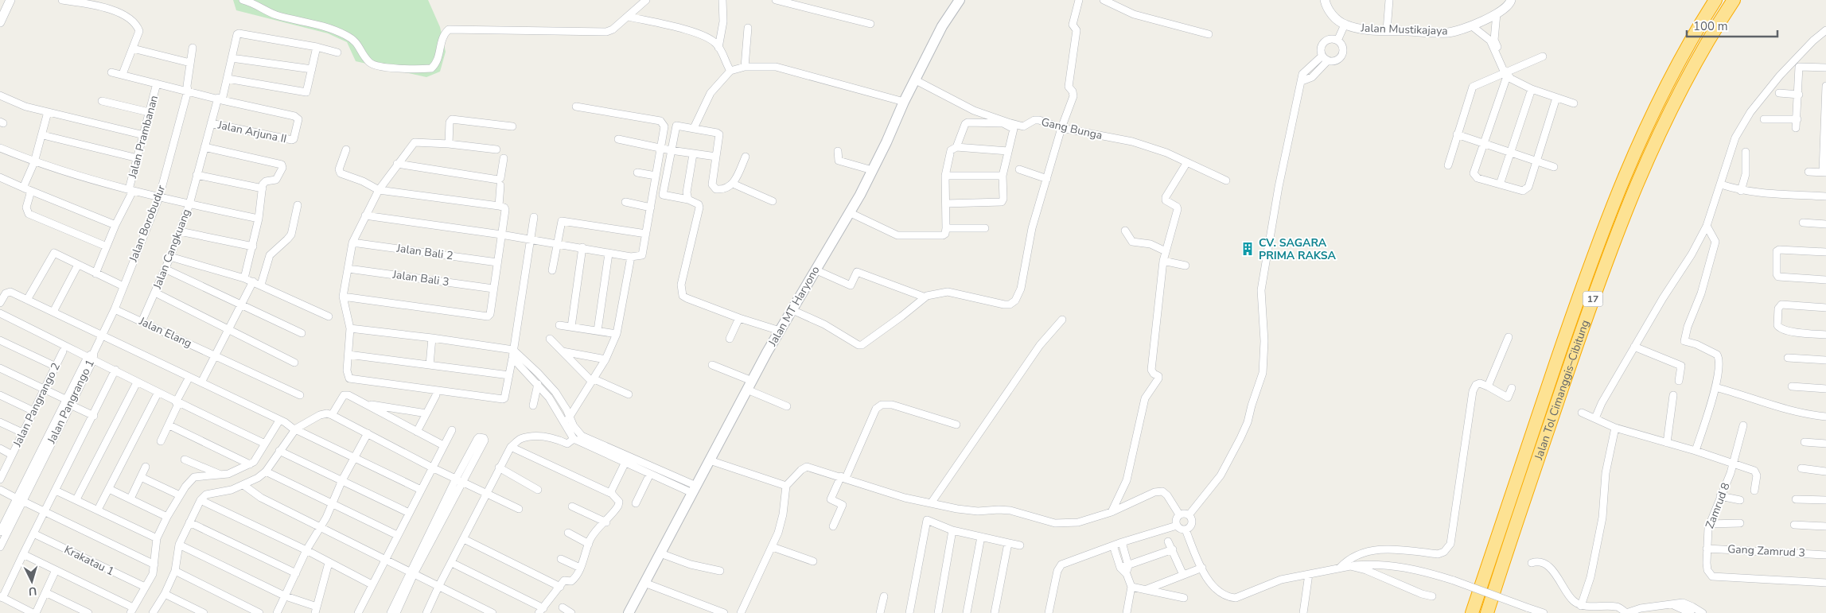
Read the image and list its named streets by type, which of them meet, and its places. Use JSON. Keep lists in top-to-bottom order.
{
  "streets": {
    "highway": ["17", "Jalan Tol Cimanggis–Cibitung"],
    "main road": ["Jalan MT Haryono"],
    "street": [
      "Jalan Mustikajaya",
      "Gang Bunga",
      "Jalan Arjuna II",
      "Jalan Prambanan",
      "Jalan Borobudur",
      "Jalan Cangkuang",
      "Jalan Bali 2",
      "Jalan Bali 3",
      "Jalan Elang",
      "Jalan Pangrango 1",
      "Jalan Pangrango 2",
      "Zamrud 8",
      "Gang Zamrud 3",
      "Krakatau 1"
    ]
  },
  "crossings": [
    ["Gang Bunga", "Jalan MT Haryono"],
    ["Jalan Prambanan", "Jalan Cangkuang"],
    ["Jalan Borobudur", "Jalan Cangkuang"],
    ["Jalan Borobudur", "Jalan Elang"],
    ["Jalan Borobudur", "Jalan Pangrango 1"],
    ["Jalan Cangkuang", "Jalan Elang"],
    ["Zamrud 8", "Gang Zamrud 3"]
  ],
  "places": {
    "building": ["CV. SAGARA PRIMA RAKSA"]
  },
  "scale_bar": "100 m",
  "north": "bottom"
}
